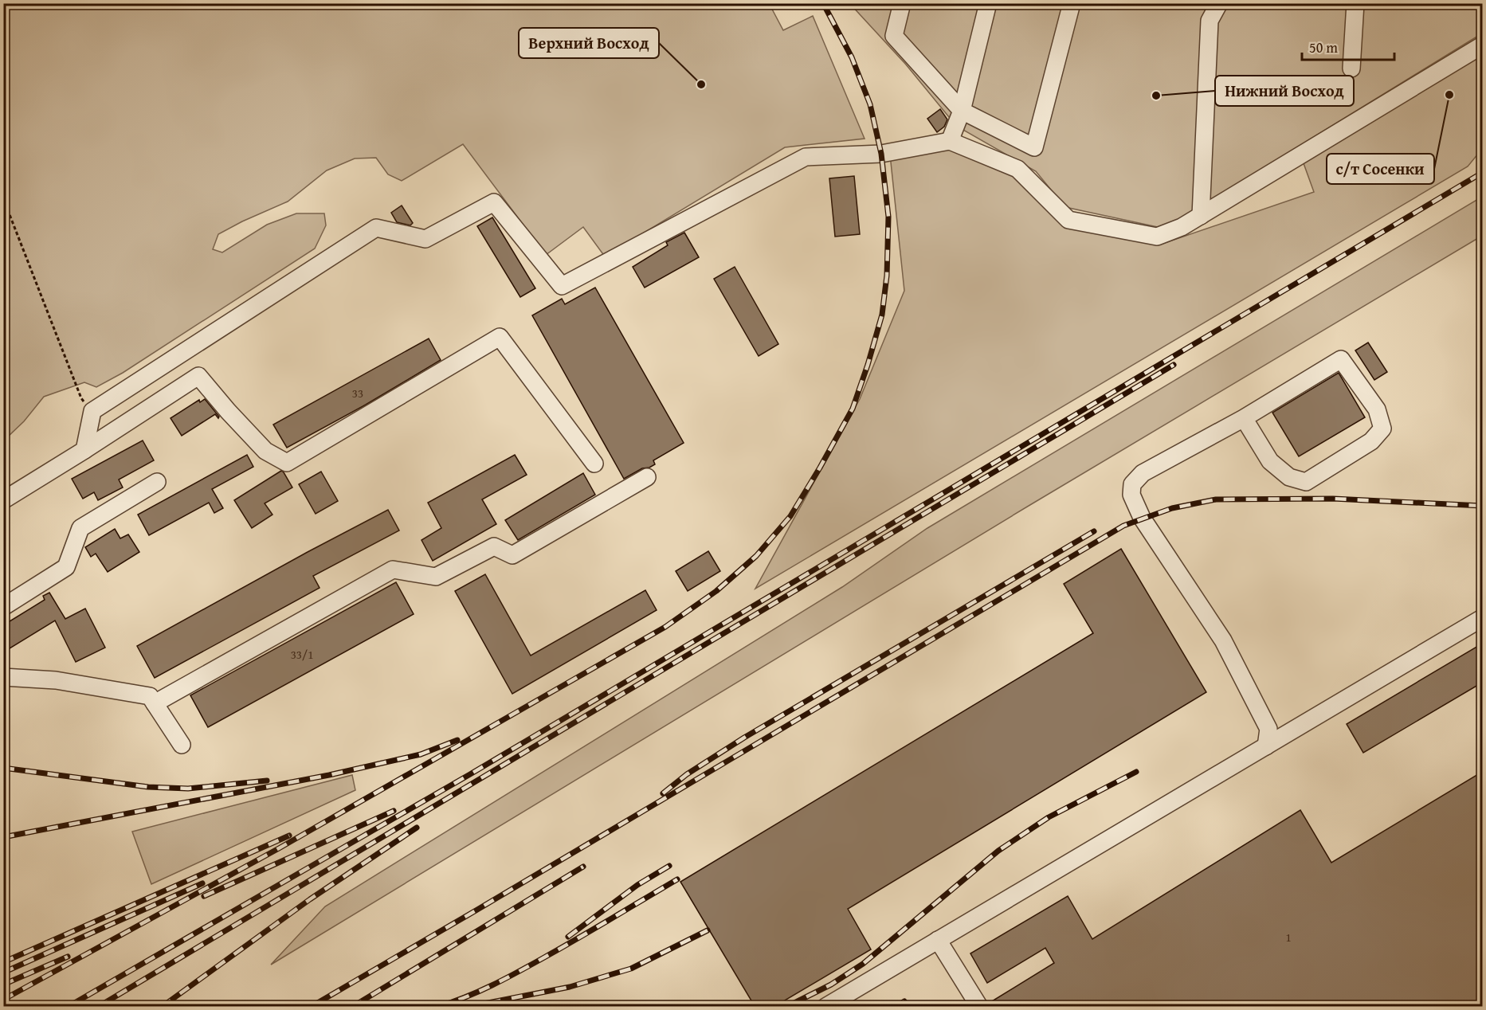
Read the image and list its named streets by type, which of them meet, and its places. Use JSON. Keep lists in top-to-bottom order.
{
  "places": ["Верхний Восход", "с/т Сосенки", "Нижний Восход"],
  "house_numbers": ["33", "33/1", "1"],
  "scale_bar": "50 m"
}
